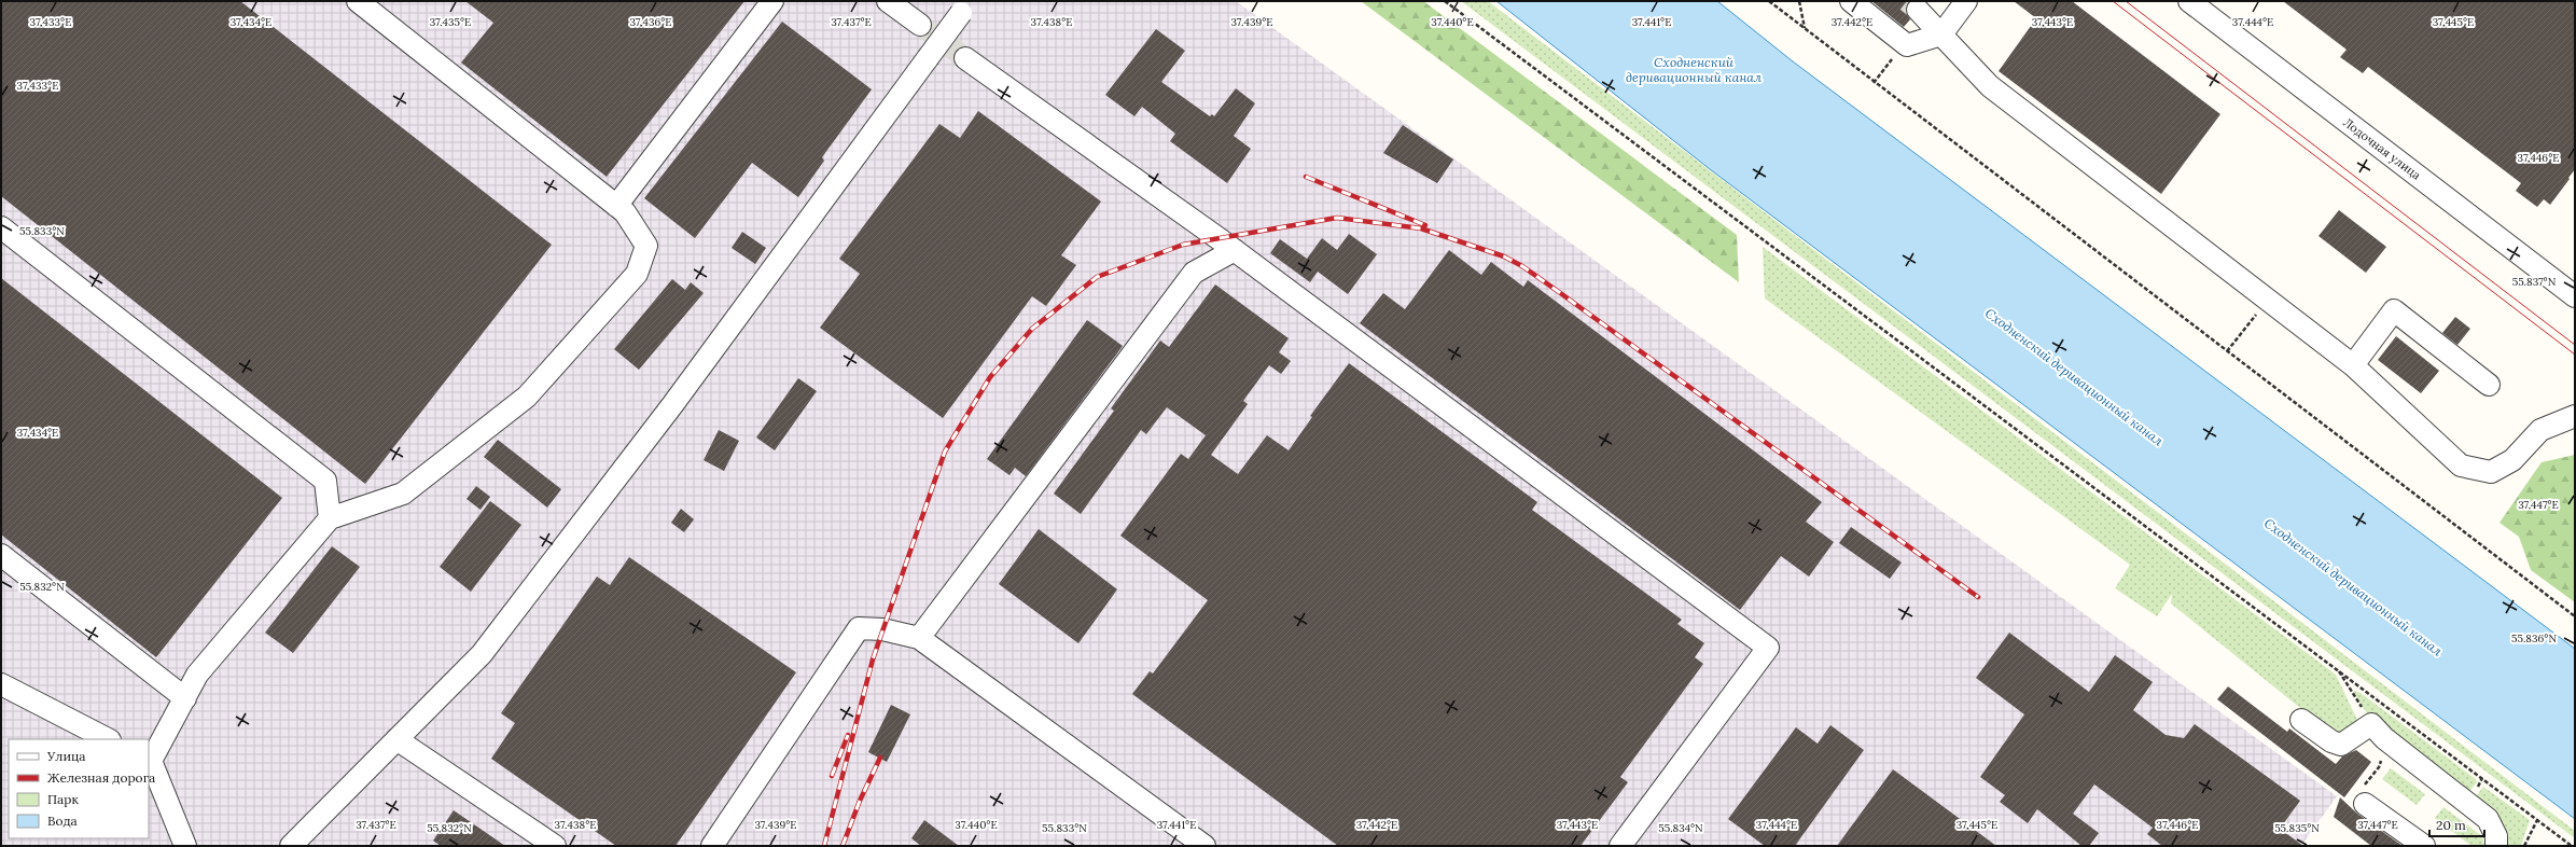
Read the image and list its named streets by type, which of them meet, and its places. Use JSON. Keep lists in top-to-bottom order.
{
  "streets": {
    "street": ["Лодочная улица"]
  },
  "water": ["Сходненский деривационный канал"],
  "legend": [
    "Улица",
    "Железная дорога",
    "Парк",
    "Вода"
  ],
  "scale_bar": "20 m",
  "coordinates": [
    "37.434°E",
    "37.433°E",
    "37.435°E",
    "37.436°E",
    "37.437°E",
    "37.438°E",
    "37.439°E",
    "37.440°E",
    "37.441°E",
    "37.442°E",
    "37.443°E",
    "37.444°E",
    "37.445°E",
    "37.446°E",
    "55.833°N",
    "55.837°N",
    "37.447°E",
    "55.832°N",
    "55.836°N",
    "55.834°N",
    "55.835°N"
  ]
}
